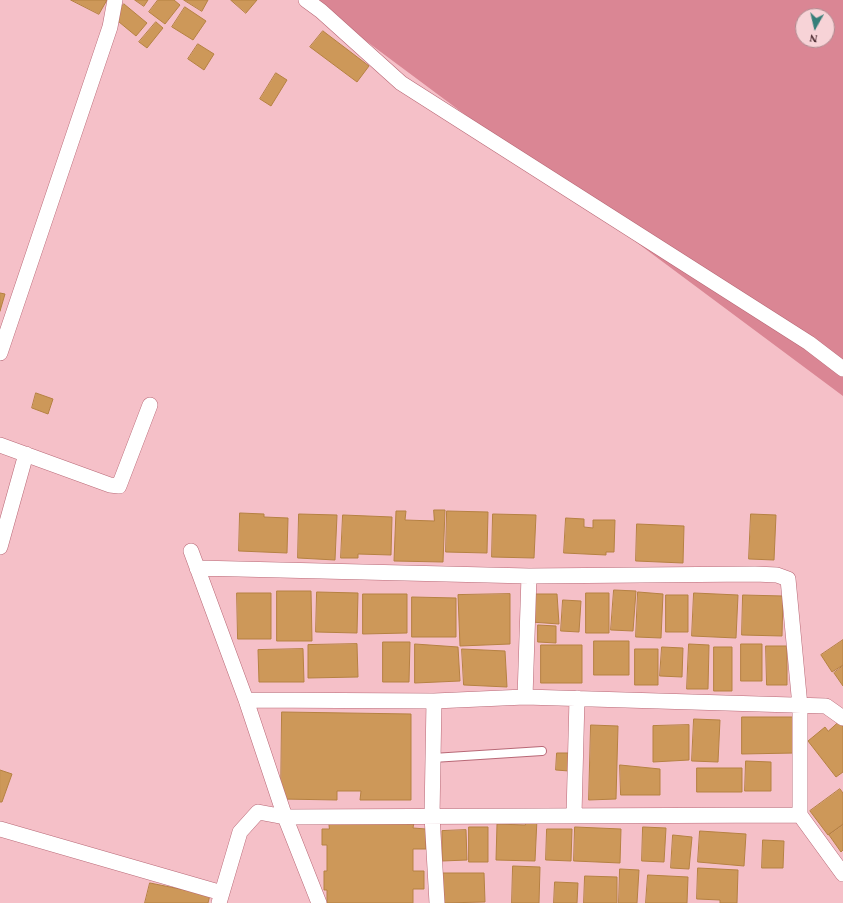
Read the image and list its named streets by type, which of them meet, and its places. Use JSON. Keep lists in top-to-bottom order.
{
  "north": "bottom"
}
